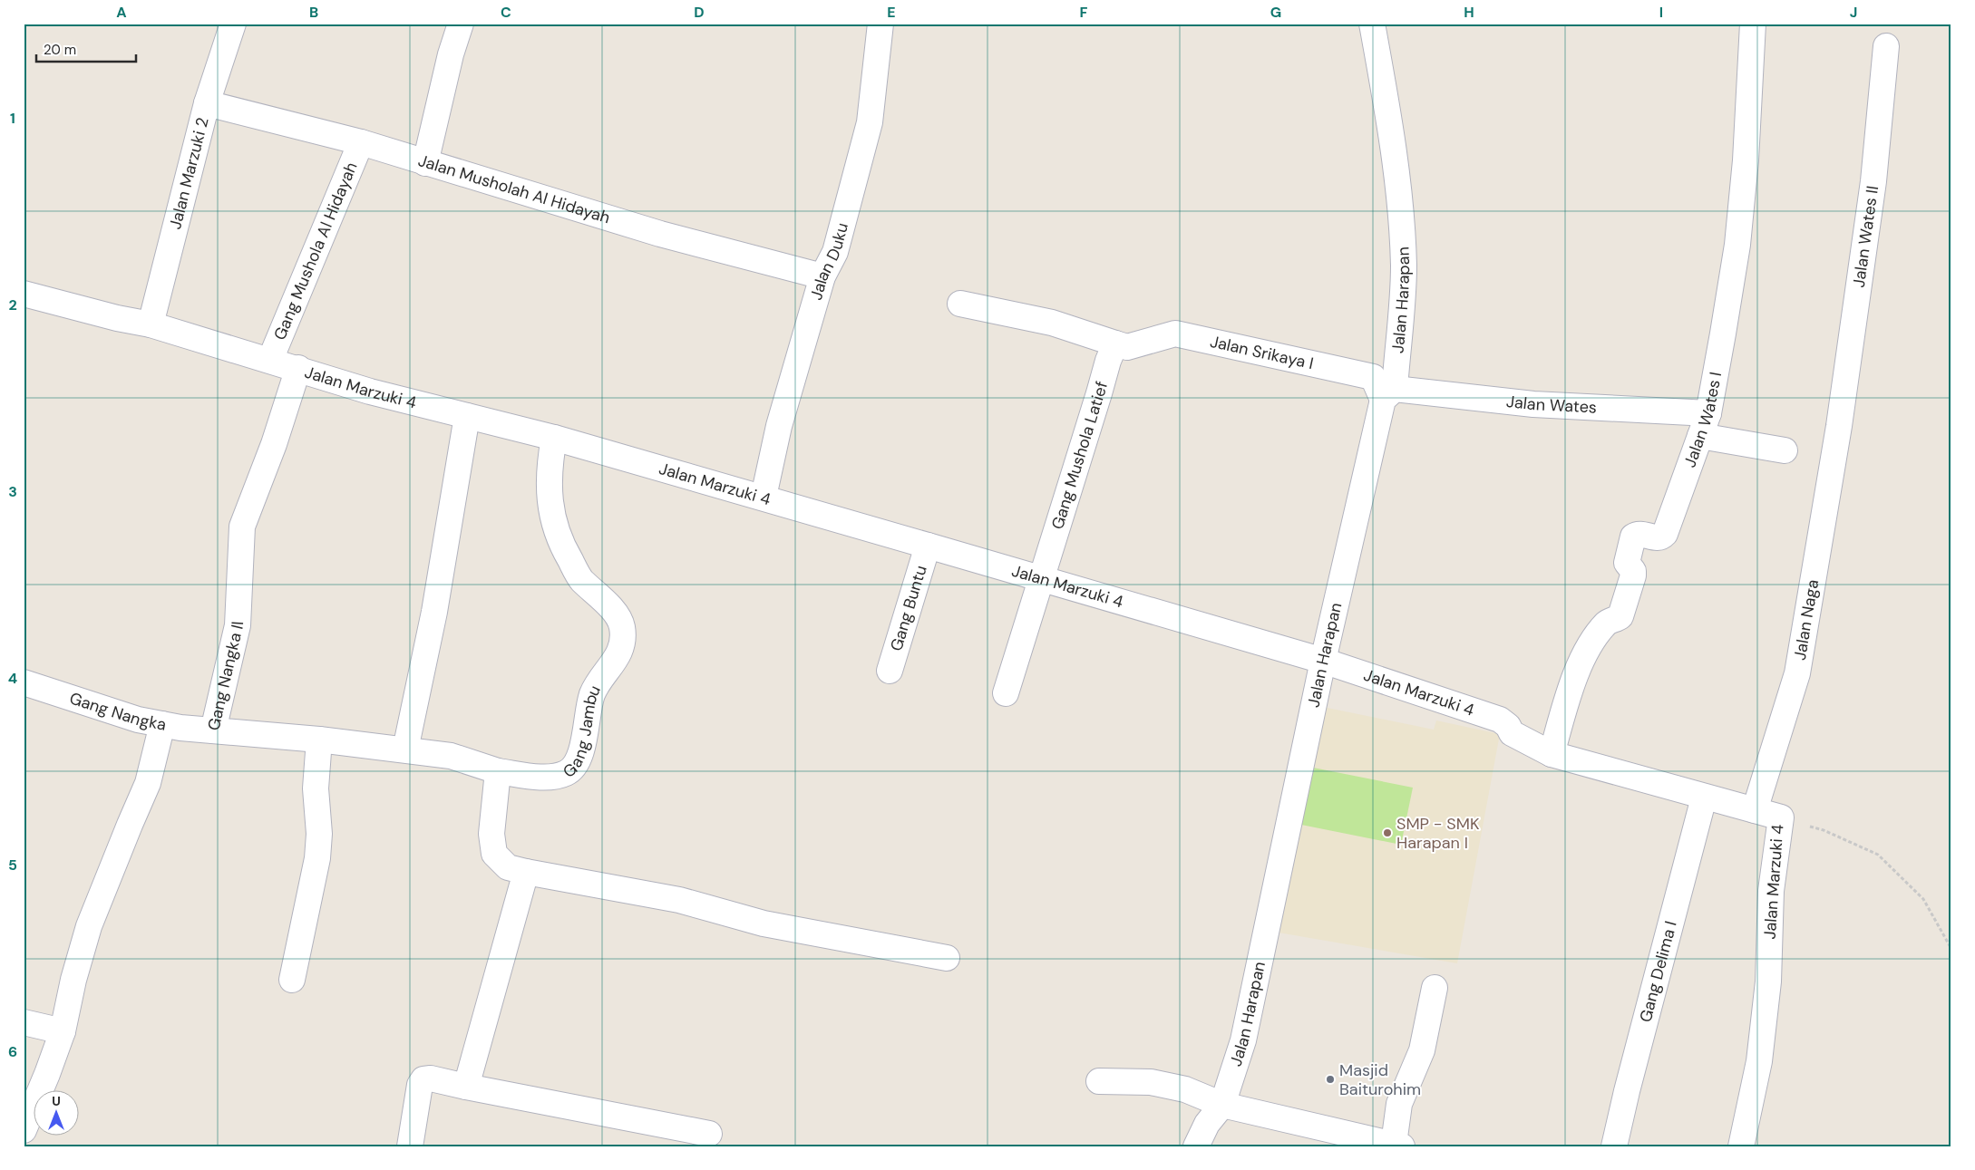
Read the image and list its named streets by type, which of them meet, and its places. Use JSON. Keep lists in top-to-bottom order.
{
  "streets": {
    "street": [
      "Jalan Marzuki 2",
      "Jalan Musholah Al Hidayah",
      "Jalan Wates II",
      "Gang Mushola Al Hidayah",
      "Jalan Duku",
      "Jalan Harapan",
      "Jalan Srikaya I",
      "Jalan Marzuki 4",
      "Jalan Wates",
      "Jalan Wates I",
      "Gang Mushola Latief",
      "Gang Buntu",
      "Jalan Naga",
      "Gang Nangka II",
      "Gang Nangka",
      "Gang Jambu",
      "Gang Delima I"
    ]
  },
  "crossings": [
    ["Jalan Marzuki 2", "Jalan Musholah Al Hidayah"],
    ["Jalan Marzuki 2", "Jalan Marzuki 4"],
    ["Jalan Musholah Al Hidayah", "Gang Mushola Al Hidayah"],
    ["Jalan Musholah Al Hidayah", "Jalan Duku"],
    ["Jalan Wates II", "Jalan Naga"],
    ["Gang Mushola Al Hidayah", "Jalan Marzuki 4"],
    ["Jalan Duku", "Jalan Marzuki 4"],
    ["Jalan Harapan", "Jalan Srikaya I"],
    ["Jalan Harapan", "Jalan Marzuki 4"],
    ["Jalan Harapan", "Jalan Wates"],
    ["Jalan Srikaya I", "Jalan Wates"],
    ["Jalan Srikaya I", "Gang Mushola Latief"],
    ["Jalan Marzuki 4", "Jalan Wates I"],
    ["Jalan Marzuki 4", "Gang Mushola Latief"],
    ["Jalan Marzuki 4", "Gang Buntu"],
    ["Jalan Marzuki 4", "Jalan Naga"],
    ["Jalan Marzuki 4", "Gang Nangka II"],
    ["Jalan Marzuki 4", "Gang Jambu"],
    ["Jalan Marzuki 4", "Gang Delima I"],
    ["Jalan Wates", "Jalan Wates I"],
    ["Gang Nangka II", "Gang Nangka"],
    ["Gang Nangka II", "Gang Jambu"]
  ],
  "places": ["SMP - SMK Harapan I", "Masjid Baiturohim"],
  "scale_bar": "20 m",
  "north": "top",
  "grid": {
    "columns": [
      "A",
      "B",
      "C",
      "D",
      "E",
      "F",
      "G",
      "H",
      "I",
      "J"
    ],
    "rows": [
      "1",
      "2",
      "3",
      "4",
      "5",
      "6"
    ]
  }
}
